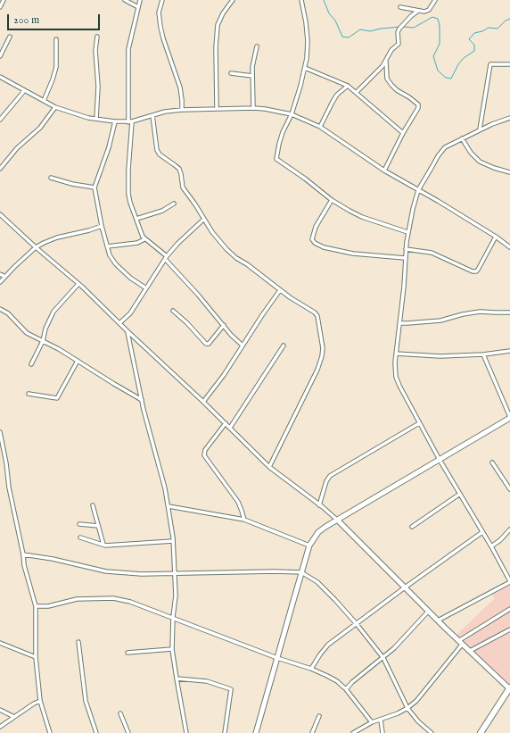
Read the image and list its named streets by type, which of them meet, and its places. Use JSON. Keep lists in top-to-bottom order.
{
  "scale_bar": "200 m"
}
